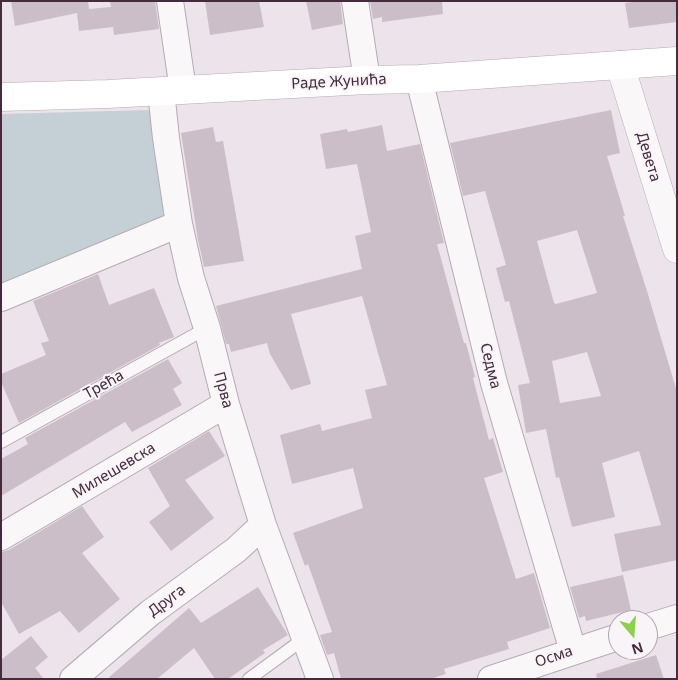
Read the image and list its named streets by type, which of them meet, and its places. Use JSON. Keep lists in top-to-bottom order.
{
  "streets": {
    "main road": ["Раде Жунића"],
    "street": [
      "Девета",
      "Седма",
      "Прва",
      "Милешевска",
      "Друга",
      "Осма"
    ],
    "lane": ["Трећа"]
  },
  "crossings": [
    ["Раде Жунића", "Девета"],
    ["Раде Жунића", "Седма"],
    ["Раде Жунића", "Прва"],
    ["Седма", "Осма"],
    ["Трећа", "Прва"],
    ["Прва", "Милешевска"],
    ["Прва", "Друга"]
  ],
  "north": "bottom"
}
